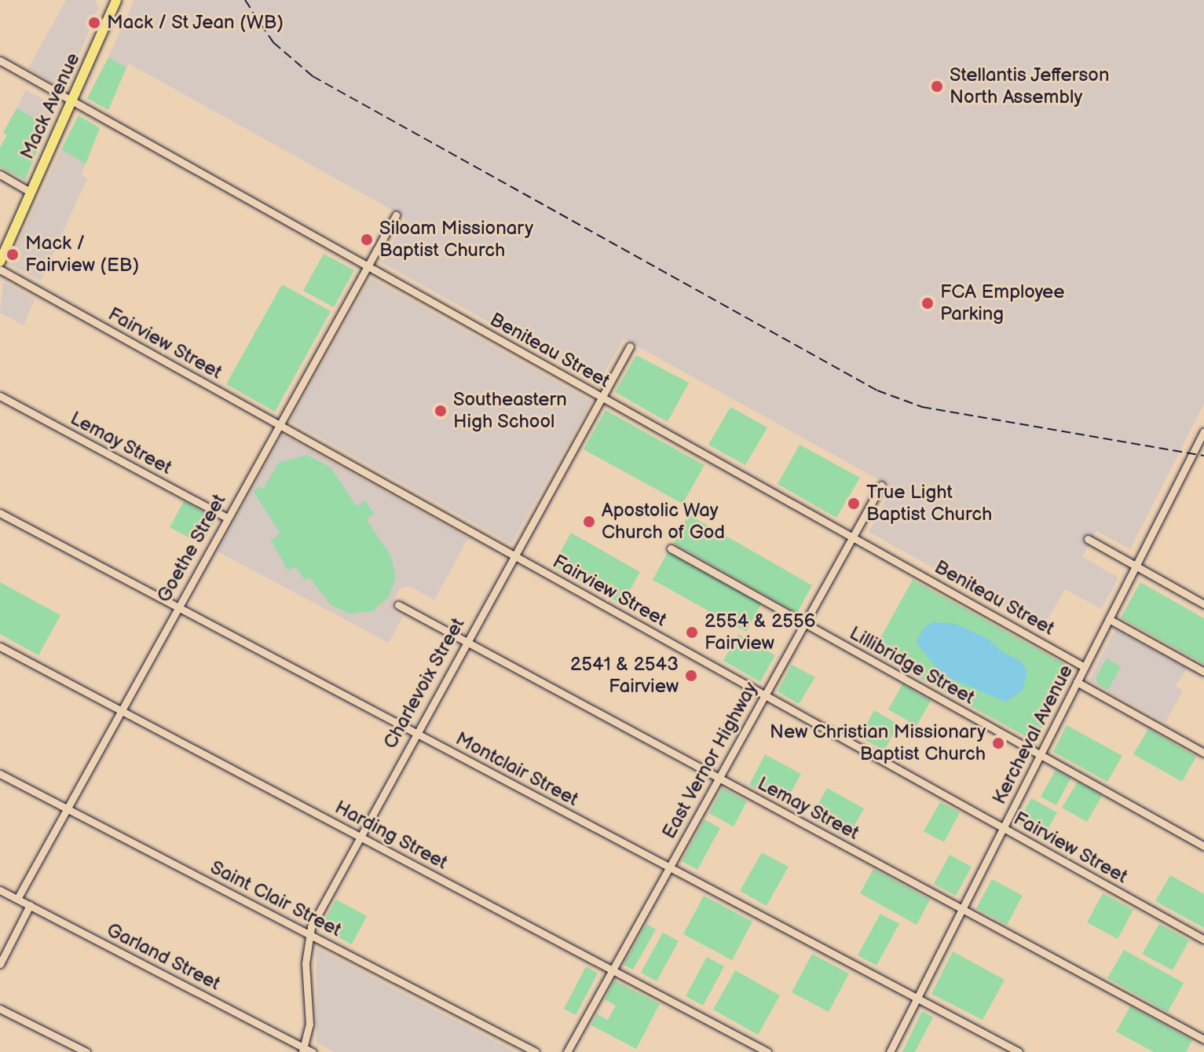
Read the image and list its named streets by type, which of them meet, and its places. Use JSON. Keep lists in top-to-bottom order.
{
  "streets": {
    "main road": ["Mack Avenue"],
    "street": [
      "Fairview Street",
      "Beniteau Street",
      "Lemay Street",
      "Goethe Street",
      "Lillibridge Street",
      "Charlevoix Street",
      "Kercheval Avenue",
      "East Vernor Highway",
      "Montclair Street",
      "Harding Street",
      "Saint Clair Street",
      "Garland Street"
    ]
  },
  "crossings": [
    ["Mack Avenue", "Beniteau Street"],
    ["Fairview Street", "Goethe Street"],
    ["Fairview Street", "Charlevoix Street"],
    ["Fairview Street", "Kercheval Avenue"],
    ["Fairview Street", "East Vernor Highway"],
    ["Beniteau Street", "Goethe Street"],
    ["Beniteau Street", "Charlevoix Street"],
    ["Beniteau Street", "Kercheval Avenue"],
    ["Beniteau Street", "East Vernor Highway"],
    ["Lemay Street", "Goethe Street"],
    ["Lemay Street", "Charlevoix Street"],
    ["Lemay Street", "Kercheval Avenue"],
    ["Lemay Street", "East Vernor Highway"],
    ["Goethe Street", "Montclair Street"],
    ["Goethe Street", "Harding Street"],
    ["Goethe Street", "Saint Clair Street"],
    ["Goethe Street", "Garland Street"],
    ["Lillibridge Street", "Kercheval Avenue"],
    ["Lillibridge Street", "East Vernor Highway"],
    ["Charlevoix Street", "Montclair Street"],
    ["Charlevoix Street", "Harding Street"],
    ["Charlevoix Street", "Saint Clair Street"],
    ["Charlevoix Street", "Garland Street"],
    ["Kercheval Avenue", "Montclair Street"],
    ["East Vernor Highway", "Montclair Street"],
    ["East Vernor Highway", "Harding Street"]
  ],
  "places": [
    "Mack / St Jean (WB)",
    "Stellantis Jefferson North Assembly",
    "Siloam Missionary Baptist Church",
    "Mack / Fairview (EB)",
    "FCA Employee Parking",
    "Southeastern High School",
    "True Light Baptist Church",
    "Apostolic Way Church of God",
    "2554 & 2556 Fairview",
    "2541 & 2543 Fairview",
    "New Christian Missionary Baptist Church"
  ]
}
